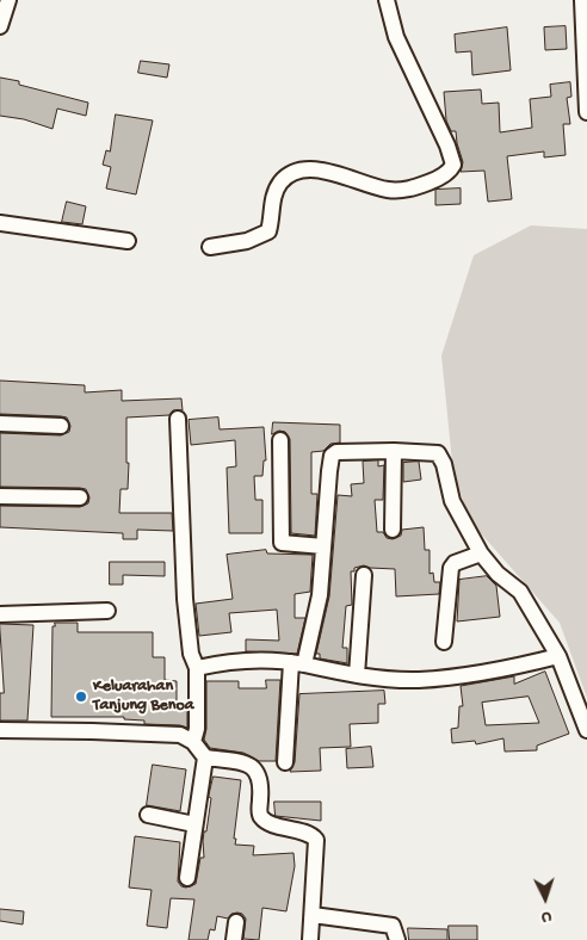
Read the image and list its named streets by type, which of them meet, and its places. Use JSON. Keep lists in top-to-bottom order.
{
  "places": ["Keluarahan Tanjung Benoa"],
  "north": "bottom"
}
